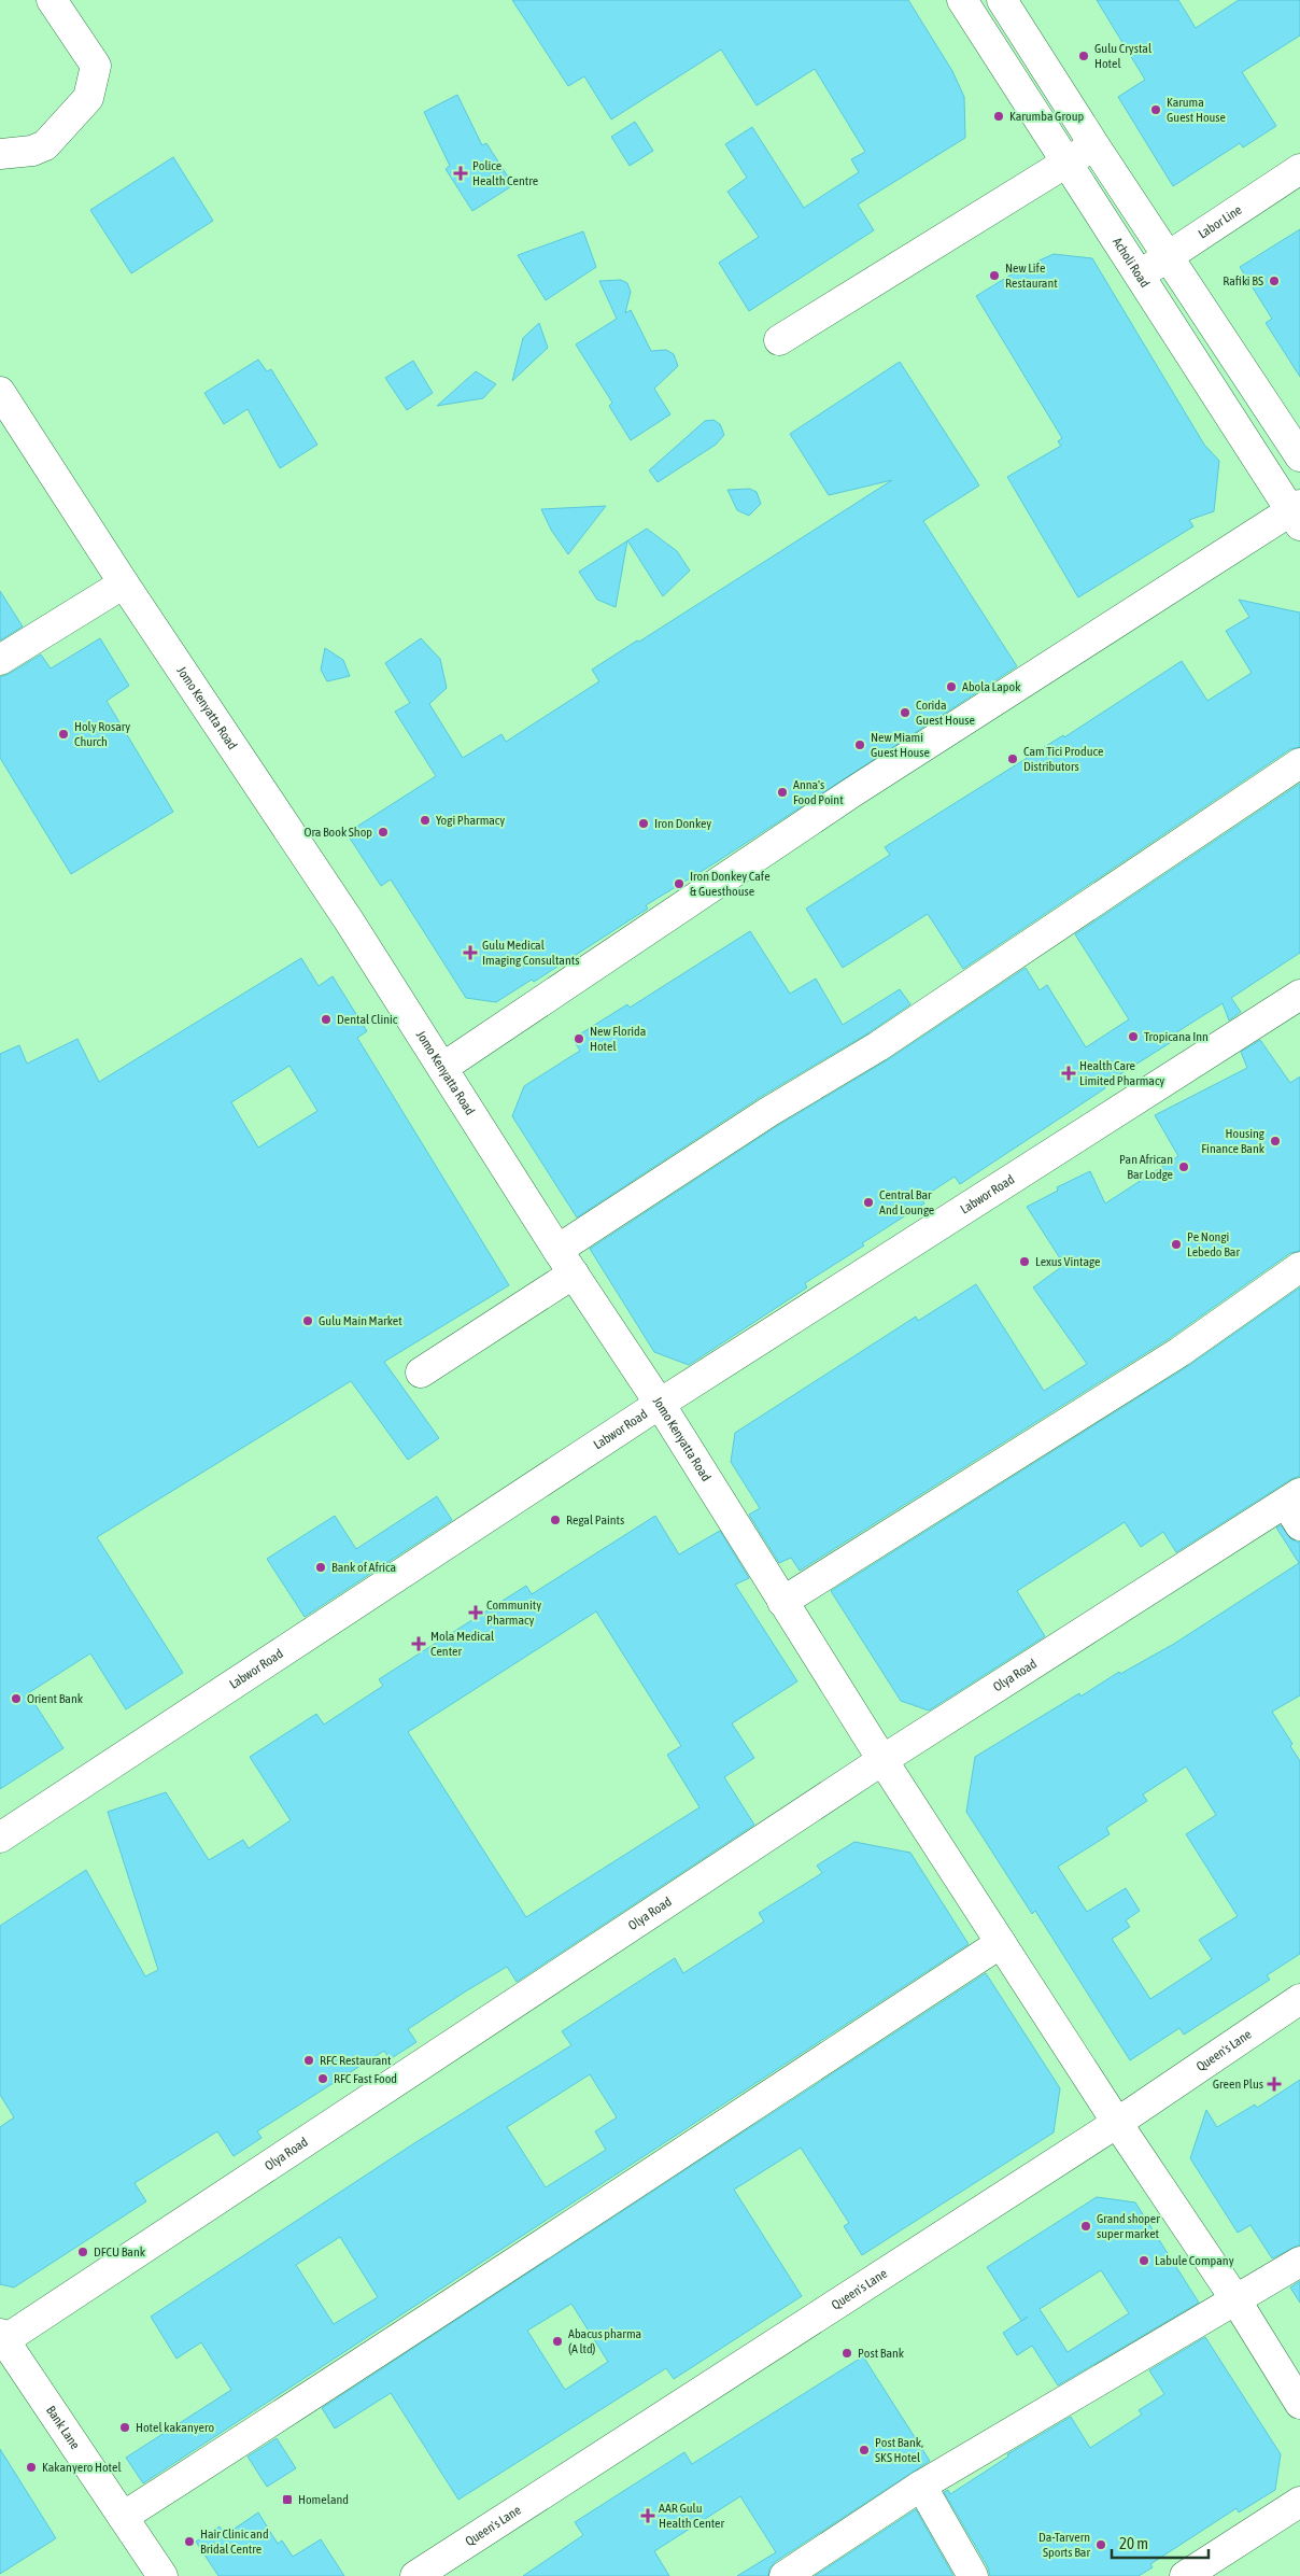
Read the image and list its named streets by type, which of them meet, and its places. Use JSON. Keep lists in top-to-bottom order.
{
  "streets": {
    "street": [
      "Labor Line",
      "Acholi Road",
      "Jomo Kenyatta Road",
      "Labwor Road",
      "Olya Road",
      "Queen's Lane",
      "Bank Lane"
    ]
  },
  "crossings": [
    ["Labor Line", "Acholi Road"],
    ["Jomo Kenyatta Road", "Labwor Road"],
    ["Jomo Kenyatta Road", "Olya Road"],
    ["Jomo Kenyatta Road", "Queen's Lane"],
    ["Olya Road", "Bank Lane"]
  ],
  "places": {
    "other": [
      "Gulu Crystal Hotel",
      "Karuma Guest House",
      "Karumba Group",
      "New Life Restaurant",
      "Rafiki BS",
      "Abola Lapok",
      "Corida Guest House",
      "Holy Rosary Church",
      "New Miami Guest House",
      "Cam Tici Produce Distributors",
      "Anna's Food Point",
      "Yogi Pharmacy",
      "Iron Donkey",
      "Ora Book Shop",
      "Iron Donkey Cafe & Guesthouse",
      "Dental Clinic",
      "Tropicana Inn",
      "New Florida Hotel",
      "Housing Finance Bank",
      "Pan African Bar Lodge",
      "Central Bar And Lounge",
      "Pe Nongi Lebedo Bar",
      "Lexus Vintage",
      "Gulu Main Market",
      "Regal Paints",
      "Bank of Africa",
      "Orient Bank",
      "RFC Restaurant",
      "RFC Fast Food",
      "Grand shoper super market",
      "DFCU Bank",
      "Labule Company",
      "Abacus pharma (A ltd)",
      "Post Bank",
      "Hotel kakanyero",
      "Post Bank, SKS Hotel",
      "Kakanyero Hotel",
      "Hair Clinic and Bridal Centre",
      "Da-Tarvern Sports Bar"
    ],
    "health": [
      "Police Health Centre",
      "Gulu Medical Imaging Consultants",
      "Health Care Limited Pharmacy",
      "Community Pharmacy",
      "Mola Medical Center",
      "Green Plus",
      "AAR Gulu Health Center"
    ],
    "transit": ["Homeland"]
  },
  "scale_bar": "20 m"
}
